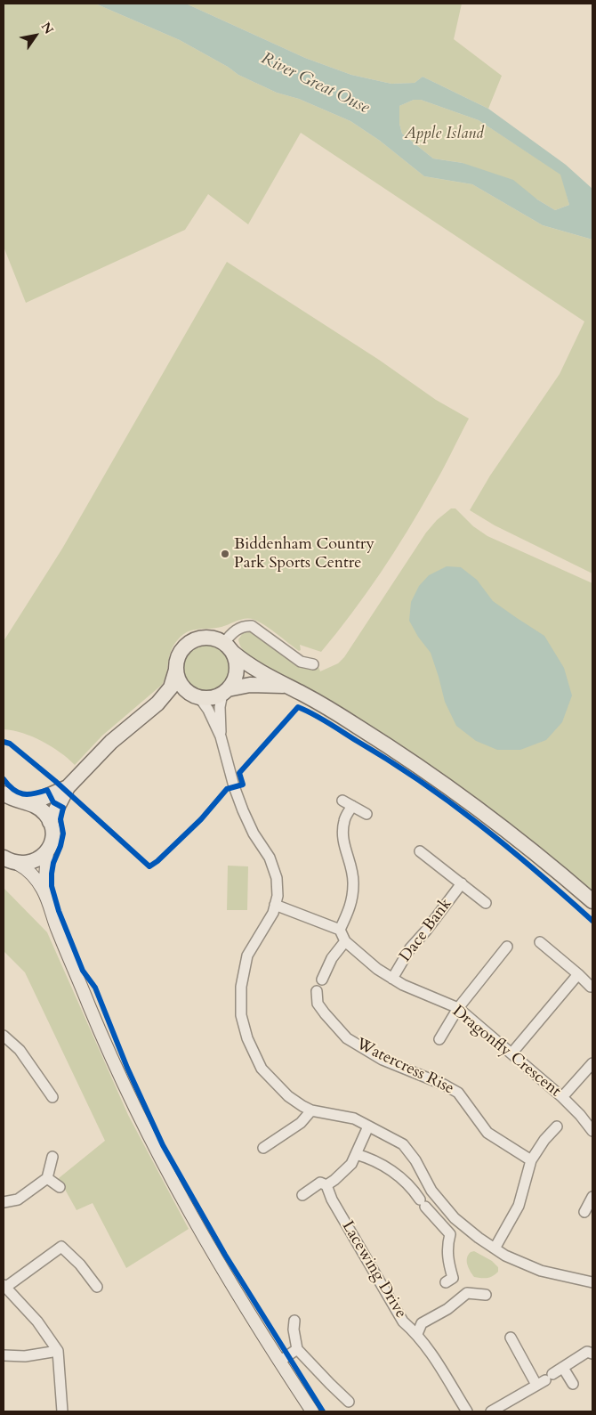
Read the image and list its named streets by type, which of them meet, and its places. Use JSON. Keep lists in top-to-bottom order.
{
  "streets": {
    "street": [
      "Dace Bank",
      "Dragonfly Crescent",
      "Watercress Rise",
      "Lacewing Drive"
    ]
  },
  "crossings": [
    ["Dace Bank", "Dragonfly Crescent"]
  ],
  "water": ["River Great Ouse"],
  "parks": ["Apple Island"],
  "places": ["Biddenham Country Park Sports Centre"],
  "north": "top right"
}
